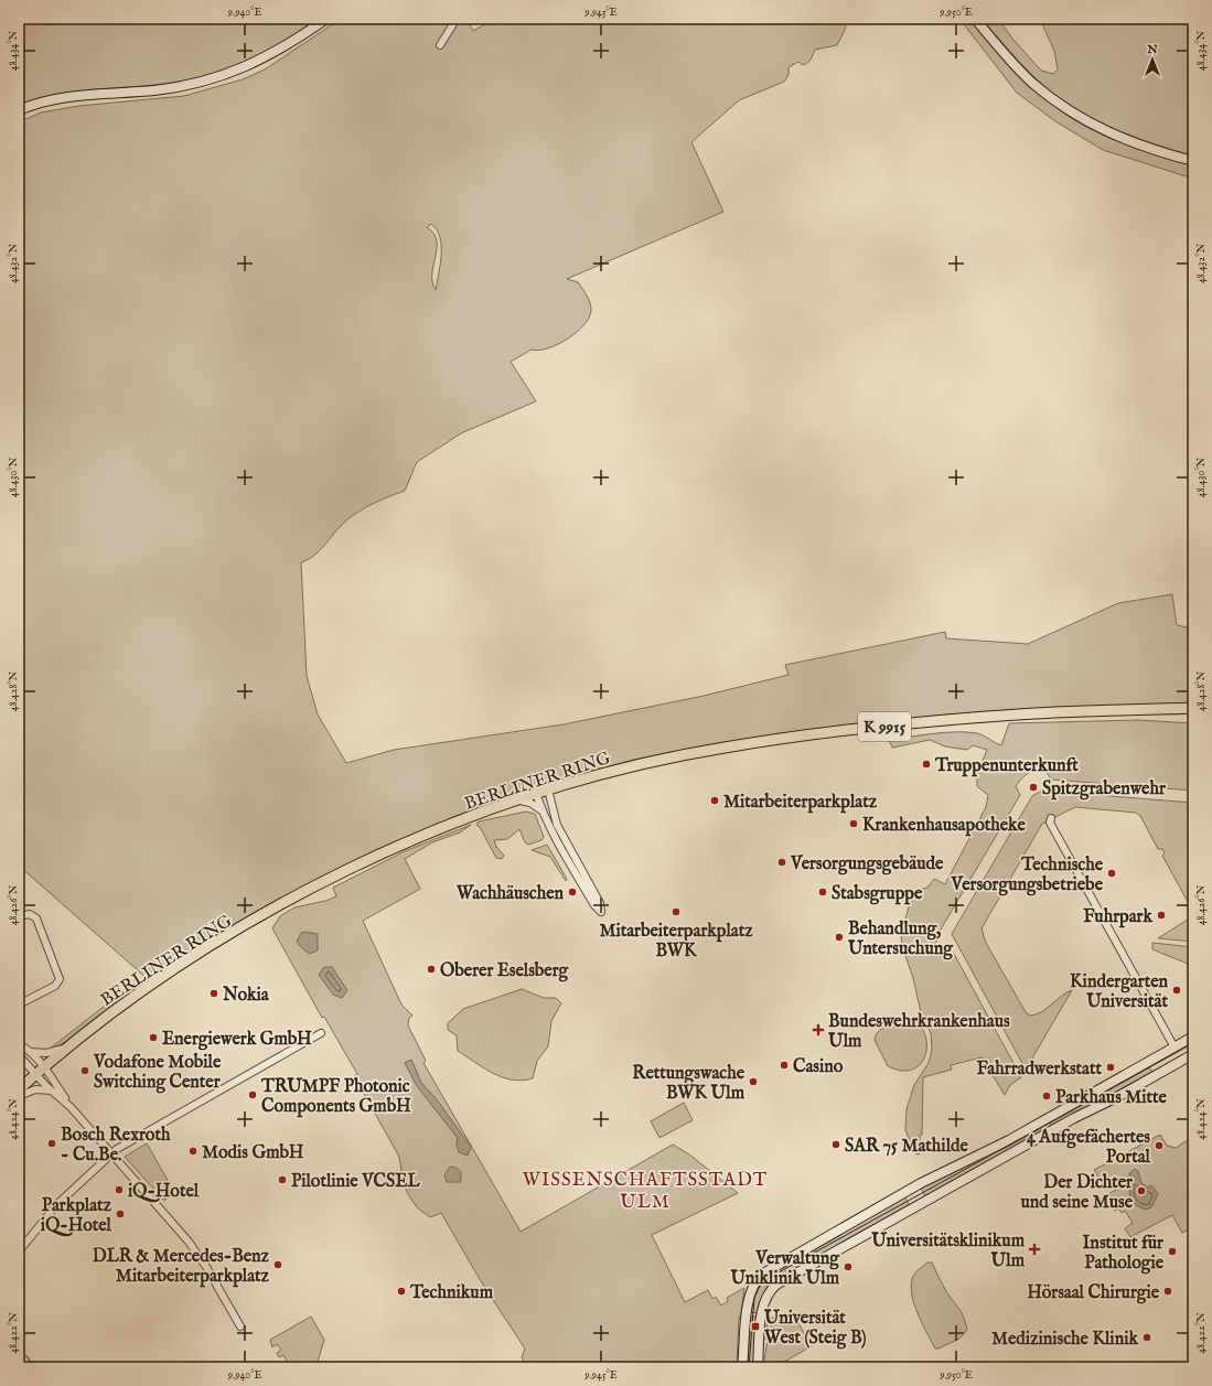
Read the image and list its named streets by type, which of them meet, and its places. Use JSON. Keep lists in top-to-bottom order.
{
  "streets": {
    "main road": ["K 9915", "BERLINER RING"]
  },
  "districts": ["WISSENSCHAFTSSTADT ULM"],
  "places": {
    "other": [
      "Truppenunterkunft",
      "Spitzgrabenwehr",
      "Mitarbeiterparkplatz",
      "Krankenhausapotheke",
      "Versorgungsgebäude",
      "Technische Versorgungsbetriebe",
      "Wachhäuschen",
      "Stabsgruppe",
      "Mitarbeiterparkplatz BWK",
      "Fuhrpark",
      "Behandlung, Untersuchung",
      "Oberer Eselsberg",
      "Kindergarten Universität",
      "Nokia",
      "Energiewerk GmbH",
      "Casino",
      "Fahrradwerkstatt",
      "Vodafone Mobile Switching Center",
      "Rettungswache BWK Ulm",
      "TRUMPF Photonic Components GmbH",
      "Parkhaus Mitte",
      "Bosch Rexroth - Cu.Be.",
      "SAR 75 Mathilde",
      "4 Aufgefächertes Portal",
      "Modis GmbH",
      "Pilotlinie VCSEL",
      "iQ-Hotel",
      "Der Dichter und seine Muse",
      "Parkplatz iQ-Hotel",
      "Institut für Pathologie",
      "DLR & Mercedes-Benz Mitarbeiterparkplatz",
      "Verwaltung Uniklinik Ulm",
      "Technikum",
      "Hörsaal Chirurgie",
      "Medizinische Klinik"
    ],
    "health": ["Bundeswehrkrankenhaus Ulm", "Universitätsklinikum Ulm"],
    "transit": ["Universität West (Steig B)"]
  },
  "north": "top",
  "coordinates": [
    "9.940°E",
    "9.945°E",
    "9.950°E",
    "48.434°N",
    "48.432°N",
    "48.430°N",
    "48.428°N",
    "48.426°N",
    "48.424°N",
    "48.422°N"
  ]
}
